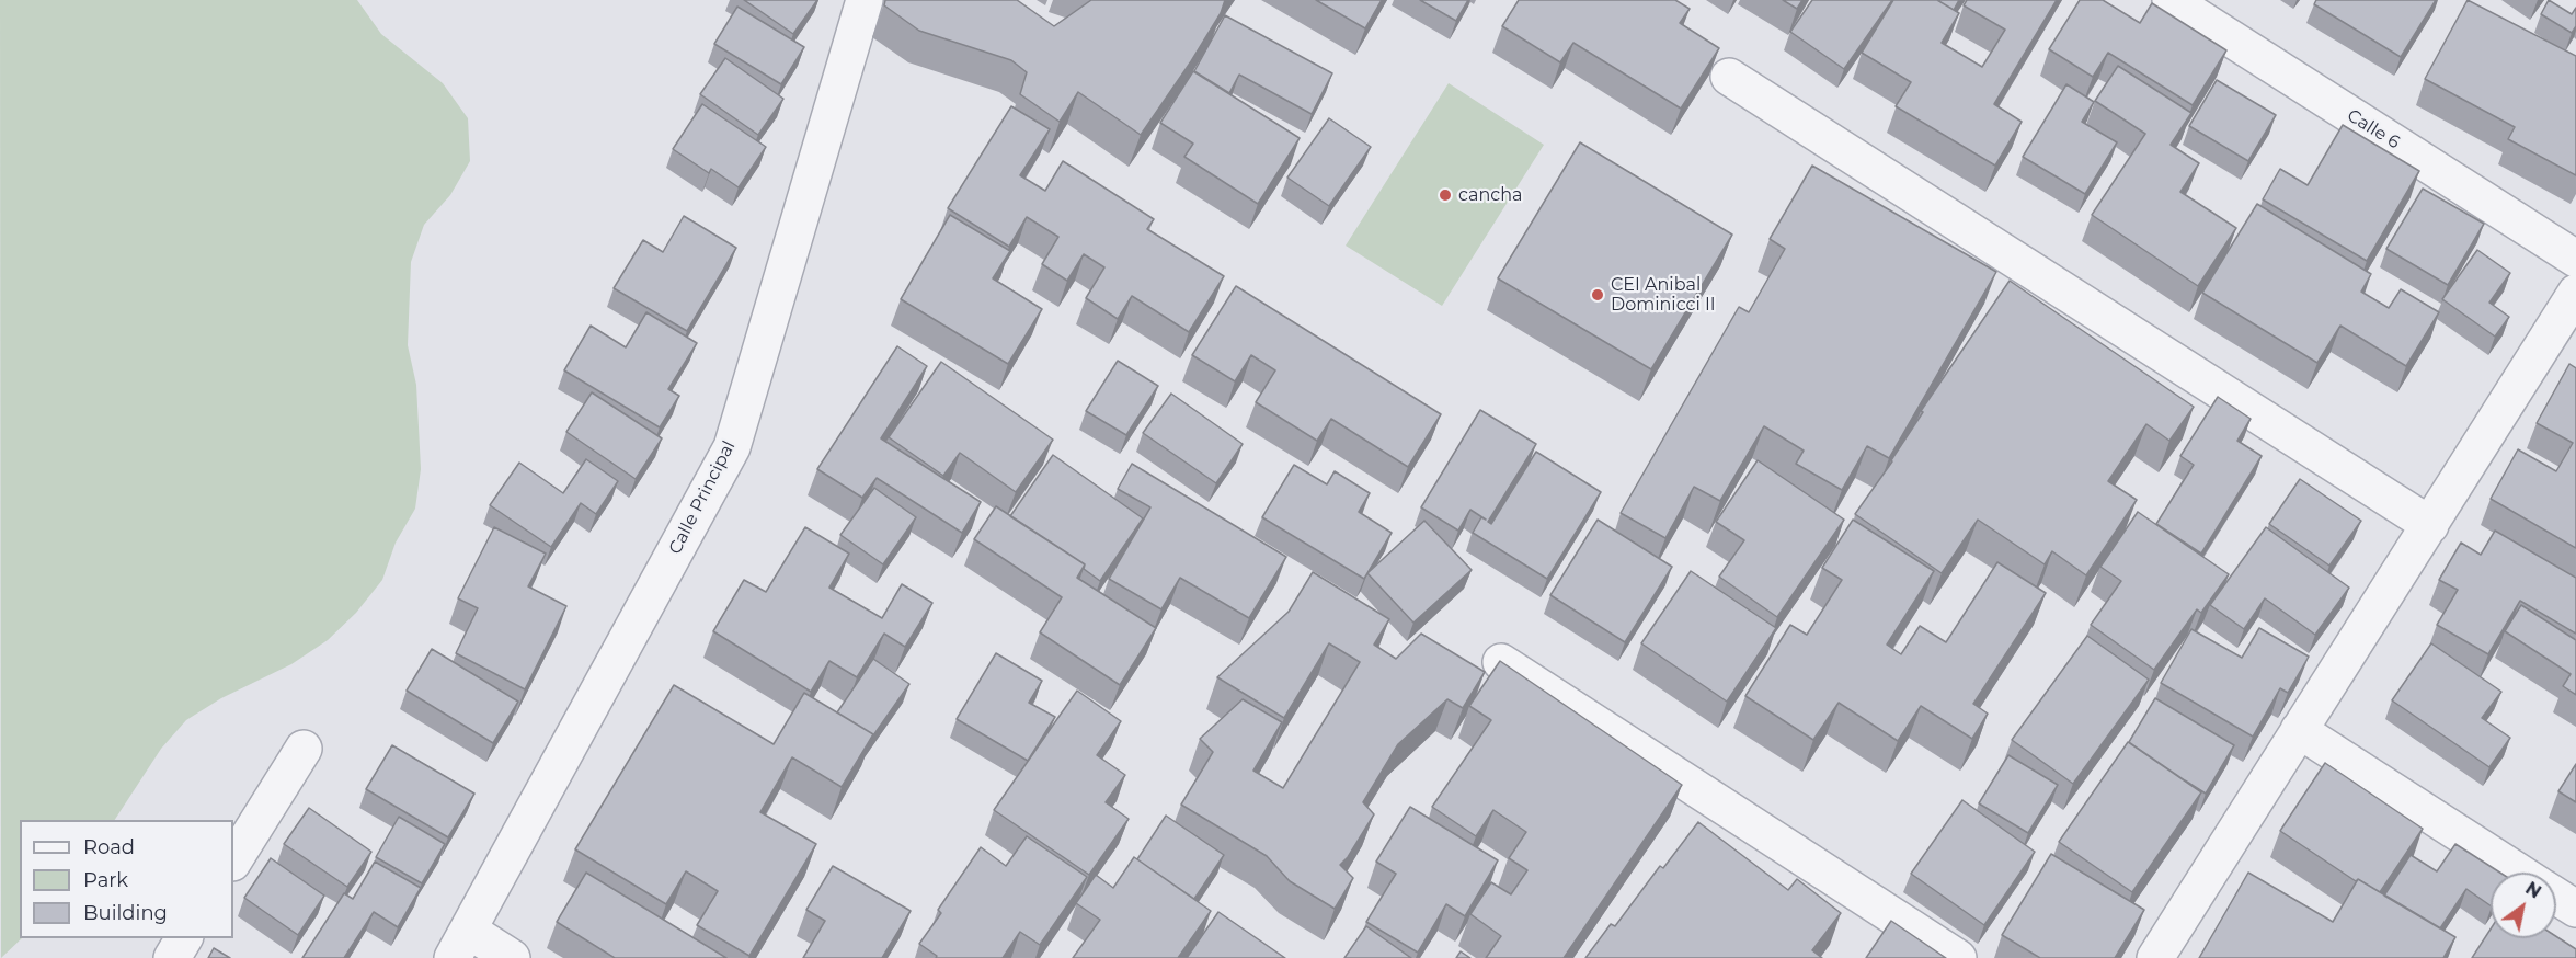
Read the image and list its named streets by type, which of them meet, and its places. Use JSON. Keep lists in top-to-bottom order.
{
  "streets": {
    "street": ["Calle 6", "Calle Principal"]
  },
  "places": ["cancha", "CEI Anibal Dominicci II"],
  "legend": ["Road", "Park", "Building"],
  "north": "top right"
}
